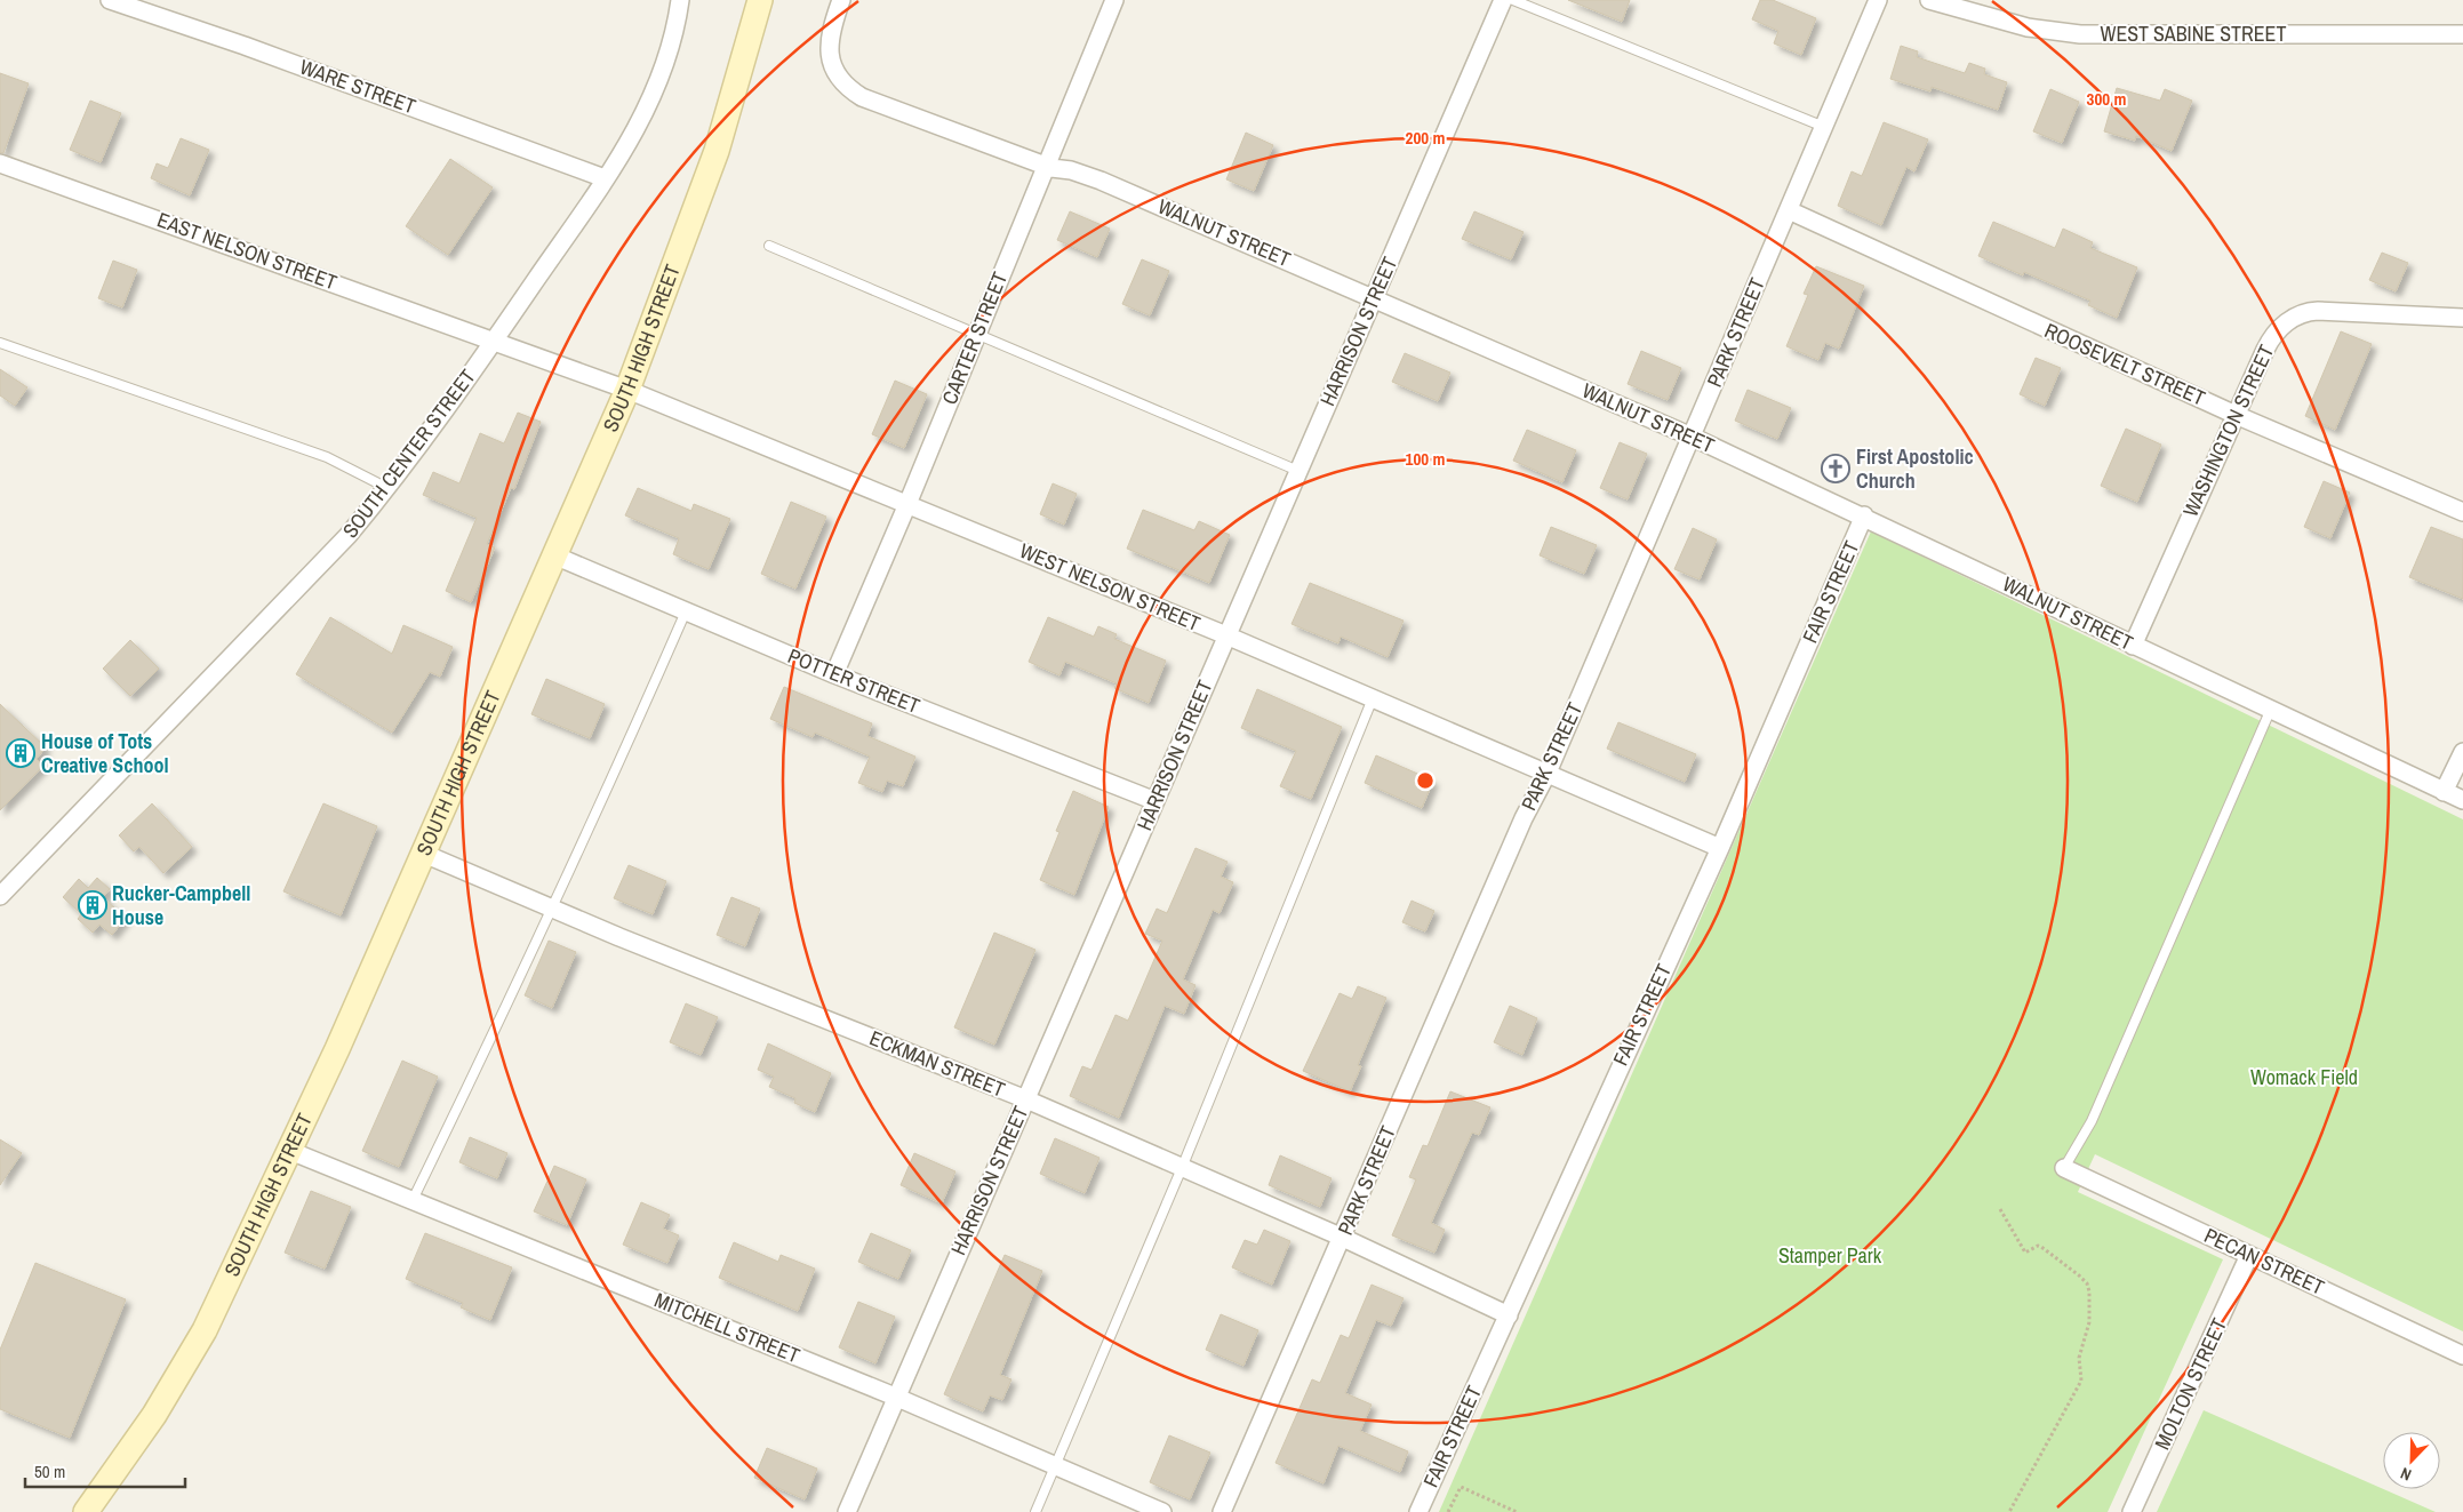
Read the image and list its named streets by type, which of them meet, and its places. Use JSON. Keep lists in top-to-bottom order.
{
  "streets": {
    "main road": ["SOUTH HIGH STREET"],
    "street": [
      "WEST SABINE STREET",
      "WARE STREET",
      "WALNUT STREET",
      "EAST NELSON STREET",
      "HARRISON STREET",
      "PARK STREET",
      "CARTER STREET",
      "ROOSEVELT STREET",
      "WASHINGTON STREET",
      "SOUTH CENTER STREET",
      "WEST NELSON STREET",
      "FAIR STREET",
      "POTTER STREET",
      "ECKMAN STREET",
      "PECAN STREET",
      "MITCHELL STREET",
      "MOLTON STREET"
    ]
  },
  "crossings": [
    ["WARE STREET", "SOUTH CENTER STREET"],
    ["WALNUT STREET", "HARRISON STREET"],
    ["WALNUT STREET", "PARK STREET"],
    ["WALNUT STREET", "CARTER STREET"],
    ["WALNUT STREET", "WASHINGTON STREET"],
    ["WALNUT STREET", "FAIR STREET"],
    ["EAST NELSON STREET", "SOUTH CENTER STREET"],
    ["EAST NELSON STREET", "WEST NELSON STREET"],
    ["HARRISON STREET", "WEST NELSON STREET"],
    ["HARRISON STREET", "POTTER STREET"],
    ["HARRISON STREET", "ECKMAN STREET"],
    ["HARRISON STREET", "MITCHELL STREET"],
    ["PARK STREET", "ROOSEVELT STREET"],
    ["PARK STREET", "WEST NELSON STREET"],
    ["PARK STREET", "ECKMAN STREET"],
    ["CARTER STREET", "WEST NELSON STREET"],
    ["CARTER STREET", "POTTER STREET"],
    ["SOUTH HIGH STREET", "WEST NELSON STREET"],
    ["SOUTH HIGH STREET", "POTTER STREET"],
    ["SOUTH HIGH STREET", "ECKMAN STREET"],
    ["SOUTH HIGH STREET", "MITCHELL STREET"],
    ["ROOSEVELT STREET", "WASHINGTON STREET"],
    ["SOUTH CENTER STREET", "WEST NELSON STREET"],
    ["WEST NELSON STREET", "FAIR STREET"],
    ["FAIR STREET", "ECKMAN STREET"],
    ["PECAN STREET", "MOLTON STREET"]
  ],
  "parks": ["Womack Field", "Stamper Park"],
  "places": {
    "church": ["First Apostolic Church"],
    "building": ["House of Tots Creative School", "Rucker-Campbell House"]
  },
  "scale_bar": "50 m",
  "north": "bottom left",
  "rings": ["300 m", "200 m", "100 m"]
}
